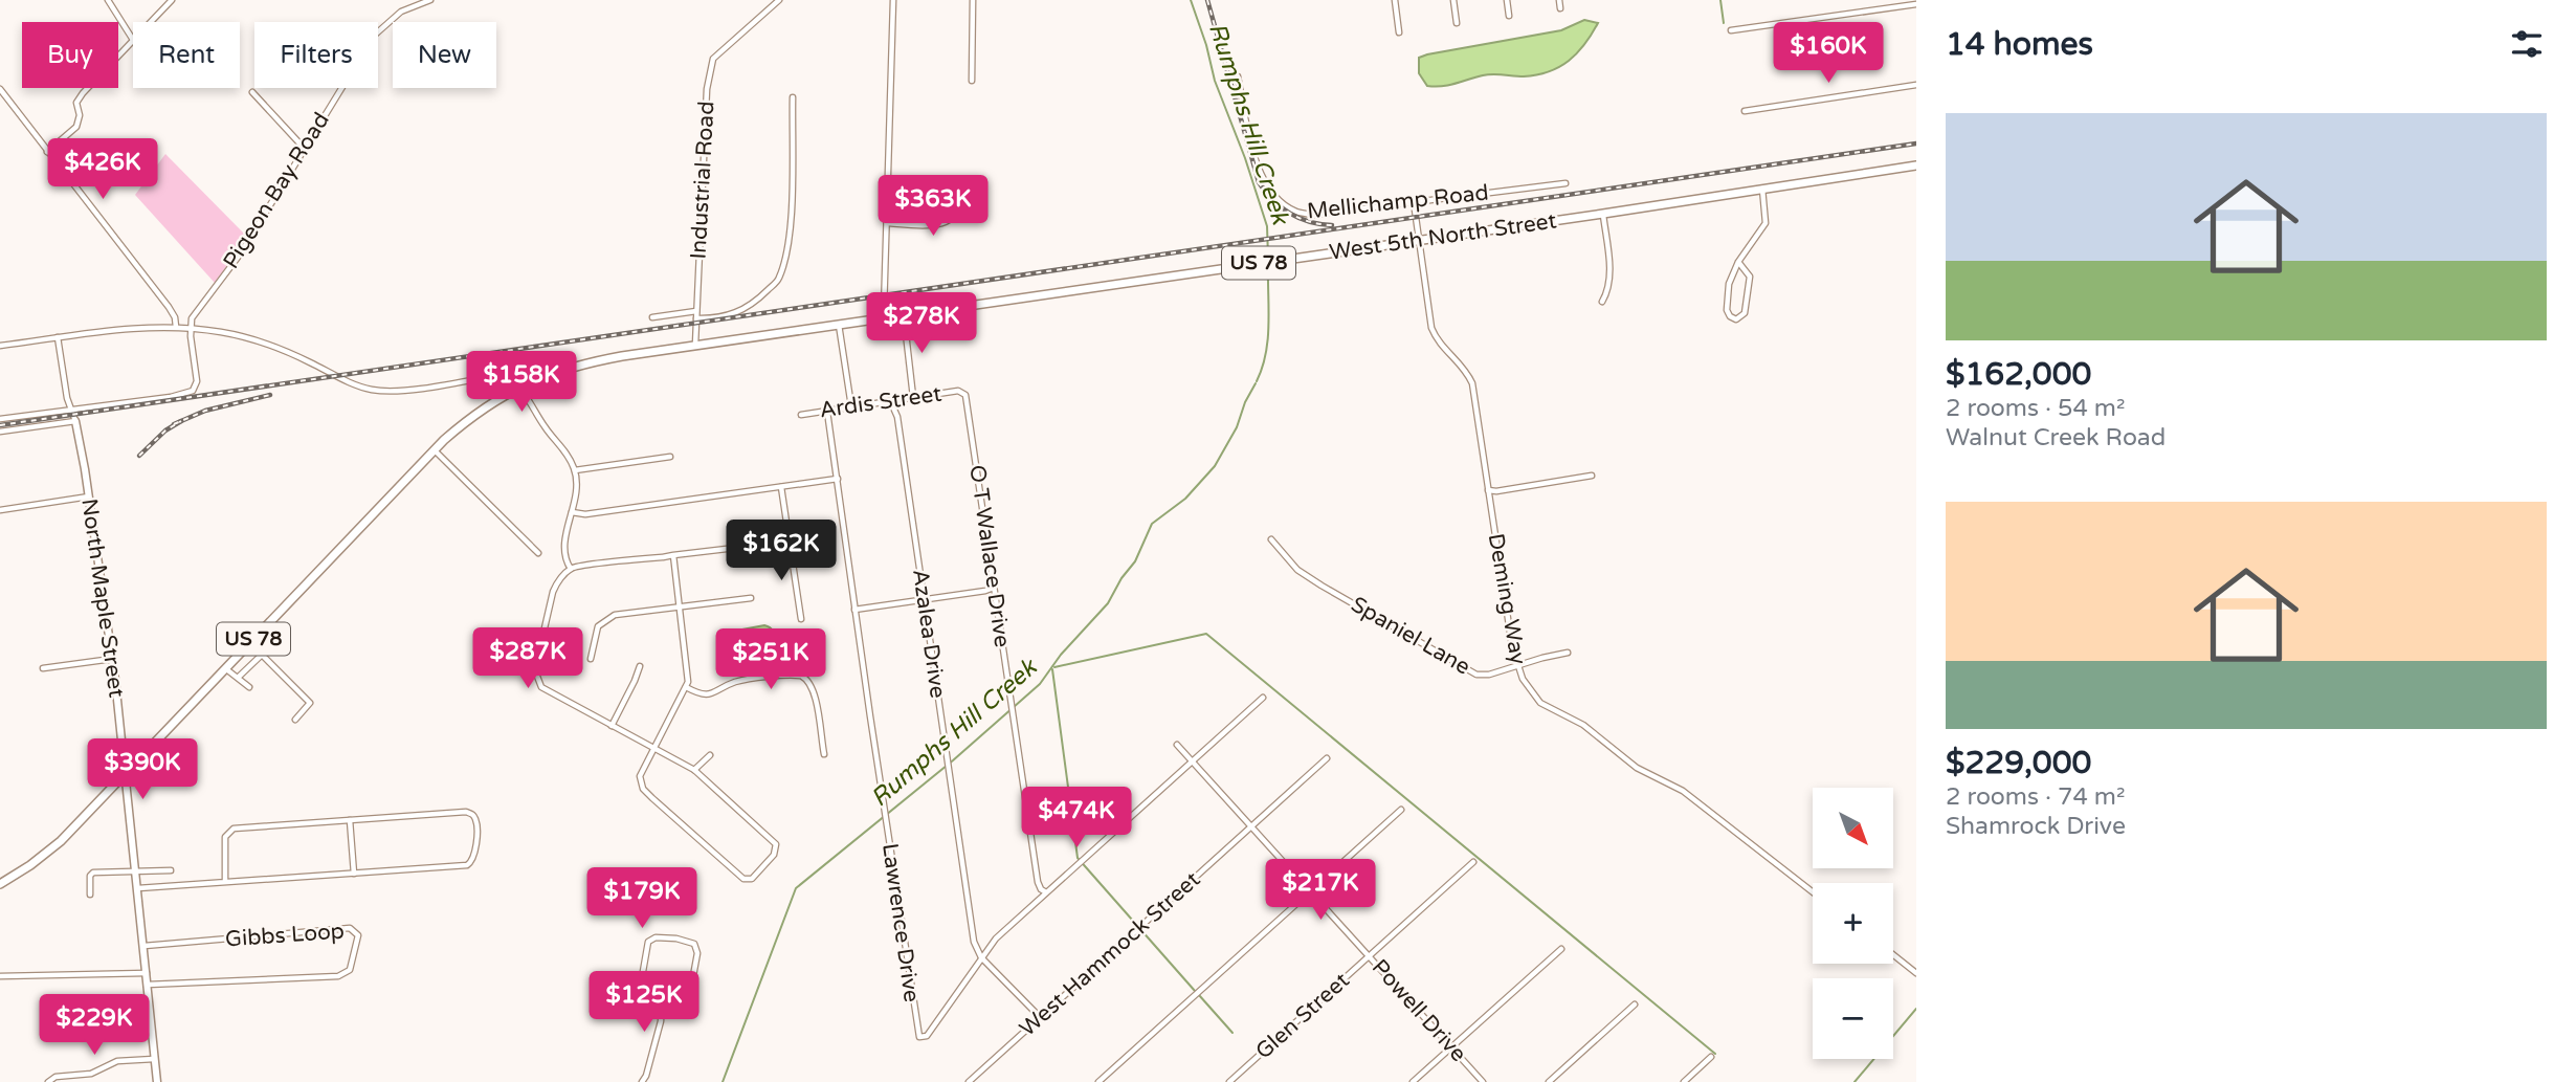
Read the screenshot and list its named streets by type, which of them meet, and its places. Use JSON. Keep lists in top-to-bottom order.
{
  "streets": {
    "main road": ["West 5th North Street", "US 78"],
    "street": [
      "Industrial Road",
      "Pigeon Bay Road",
      "Mellichamp Road",
      "Ardis Street",
      "O T Wallace Drive",
      "North Maple Street",
      "Deming Way",
      "Azalea Drive",
      "Spaniel Lane",
      "Lawrence Drive",
      "Gibbs Loop",
      "West Hammock Street",
      "Powell Drive",
      "Glen Street"
    ]
  },
  "crossings": [
    ["Industrial Road", "West 5th North Street"],
    ["Mellichamp Road", "Deming Way"],
    ["West 5th North Street", "US 78"],
    ["West 5th North Street", "North Maple Street"],
    ["West 5th North Street", "Deming Way"],
    ["US 78", "North Maple Street"],
    ["Ardis Street", "O T Wallace Drive"],
    ["Ardis Street", "Azalea Drive"],
    ["Ardis Street", "Lawrence Drive"],
    ["North Maple Street", "Gibbs Loop"],
    ["Deming Way", "Spaniel Lane"],
    ["Azalea Drive", "Lawrence Drive"],
    ["Azalea Drive", "West Hammock Street"],
    ["West Hammock Street", "Powell Drive"],
    ["Powell Drive", "Glen Street"]
  ],
  "water": ["Rumphs Hill Creek"],
  "north": "bottom right",
  "page": {
    "heading": "14 homes",
    "price": [
      "$160K",
      "$426K",
      "$363K",
      "$278K",
      "$158K",
      "$162K",
      "$287K",
      "$251K",
      "$390K",
      "$474K",
      "$217K",
      "$179K",
      "$125K",
      "$229K"
    ],
    "chip": [
      "Buy",
      "Rent",
      "Filters",
      "New"
    ],
    "list": [
      {
        "name": "$162,000",
        "note": "2 rooms · 54 m² · Walnut Creek Road"
      },
      {
        "name": "$229,000",
        "note": "2 rooms · 74 m² · Shamrock Drive"
      }
    ],
    "map_buttons": ["+", "−"]
  }
}
